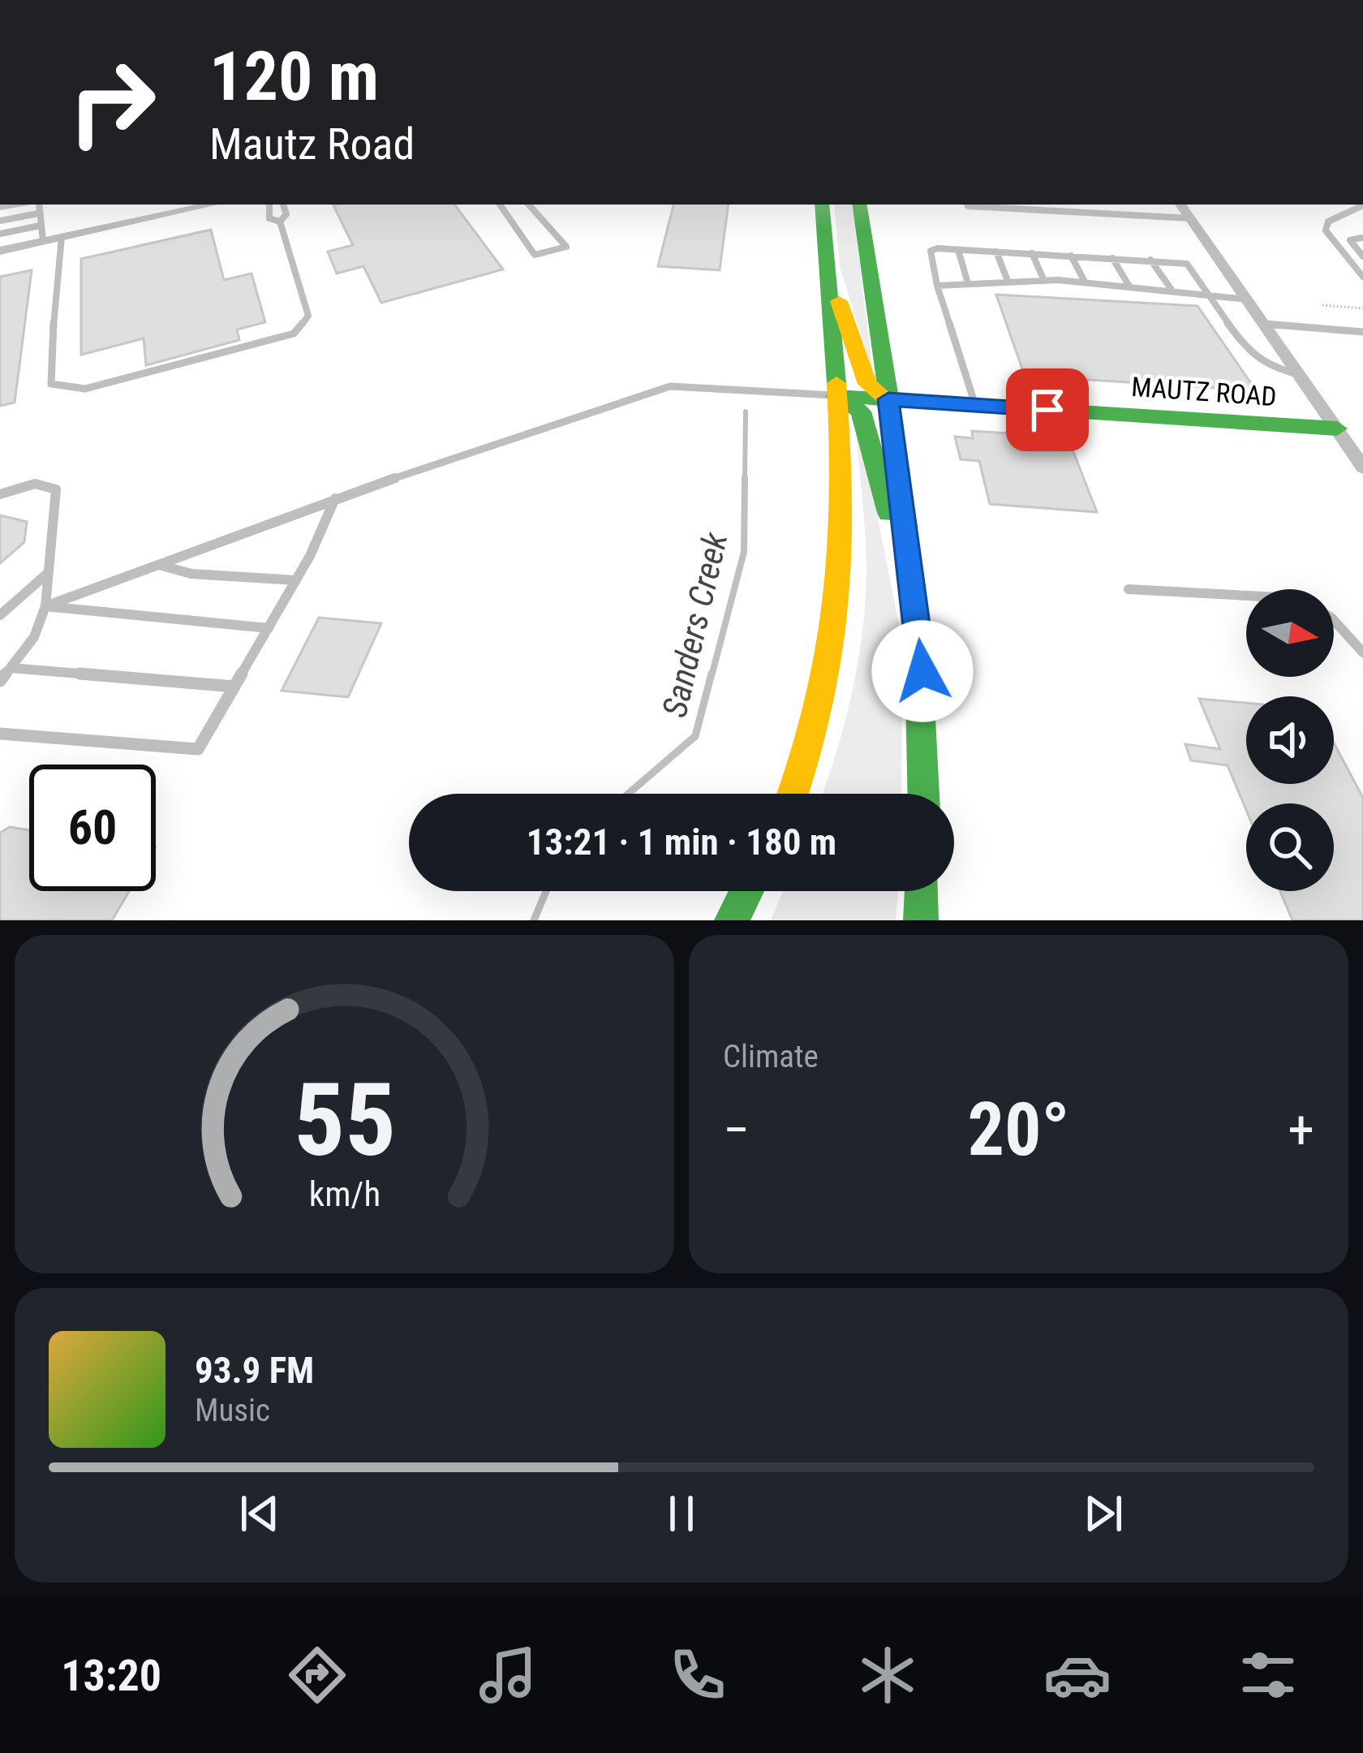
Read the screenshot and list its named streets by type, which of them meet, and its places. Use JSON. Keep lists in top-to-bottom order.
{
  "streets": {
    "main road": ["MAUTZ ROAD"]
  },
  "water": ["Sanders Creek"],
  "north": "right",
  "page": {
    "turn": ["120 m", "Mautz Road"],
    "limit": "60",
    "trip": "13:21 · 1 min · 180 m",
    "tile": "Climate",
    "heat": ["−", "20°", "+"],
    "song": ["93.9 FM", "Music"],
    "tabs": "13:20",
    "gauge": ["55", "km/h"]
  }
}
